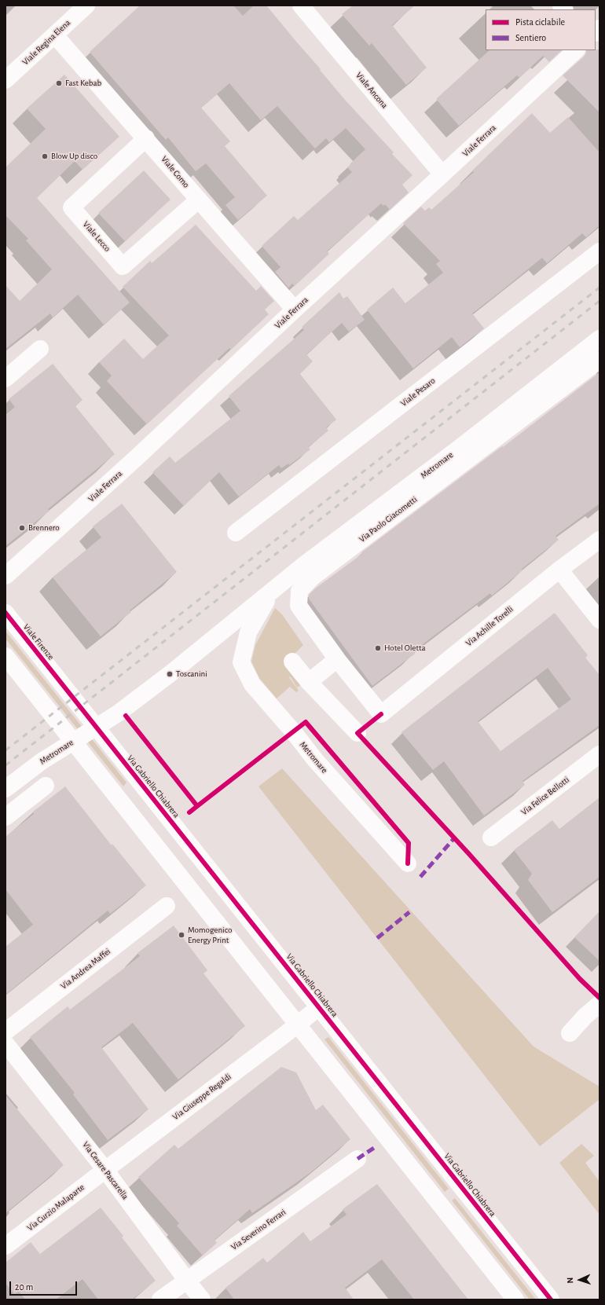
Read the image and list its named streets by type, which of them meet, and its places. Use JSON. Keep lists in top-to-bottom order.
{
  "streets": {
    "street": [
      "Viale Regina Elena",
      "Viale Ancona",
      "Viale Ferrara",
      "Viale Como",
      "Viale Lecco",
      "Viale Pesaro",
      "Metromare",
      "Via Paolo Giacometti",
      "Via Achille Torelli",
      "Viale Firenze",
      "Via Gabriello Chiabrera",
      "Via Felice Bellotti",
      "Via Andrea Maffei",
      "Via Giuseppe Regaldi",
      "Via Cesare Pascarella",
      "Via Curzio Malaparte",
      "Via Severino Ferrari"
    ]
  },
  "crossings": [
    ["Viale Regina Elena", "Viale Como"],
    ["Viale Ancona", "Viale Ferrara"],
    ["Viale Ferrara", "Viale Como"],
    ["Viale Como", "Viale Lecco"],
    ["Via Paolo Giacometti", "Via Achille Torelli"],
    ["Viale Firenze", "Via Gabriello Chiabrera"],
    ["Via Gabriello Chiabrera", "Via Giuseppe Regaldi"],
    ["Via Giuseppe Regaldi", "Via Cesare Pascarella"],
    ["Via Giuseppe Regaldi", "Via Curzio Malaparte"],
    ["Via Cesare Pascarella", "Via Curzio Malaparte"],
    ["Via Cesare Pascarella", "Via Severino Ferrari"]
  ],
  "places": [
    "Fast Kebab",
    "Blow Up disco",
    "Brennero",
    "Hotel Oletta",
    "Toscanini",
    "Momogenico Energy Print"
  ],
  "legend": ["Pista ciclabile", "Sentiero"],
  "scale_bar": "20 m",
  "north": "left"
}
